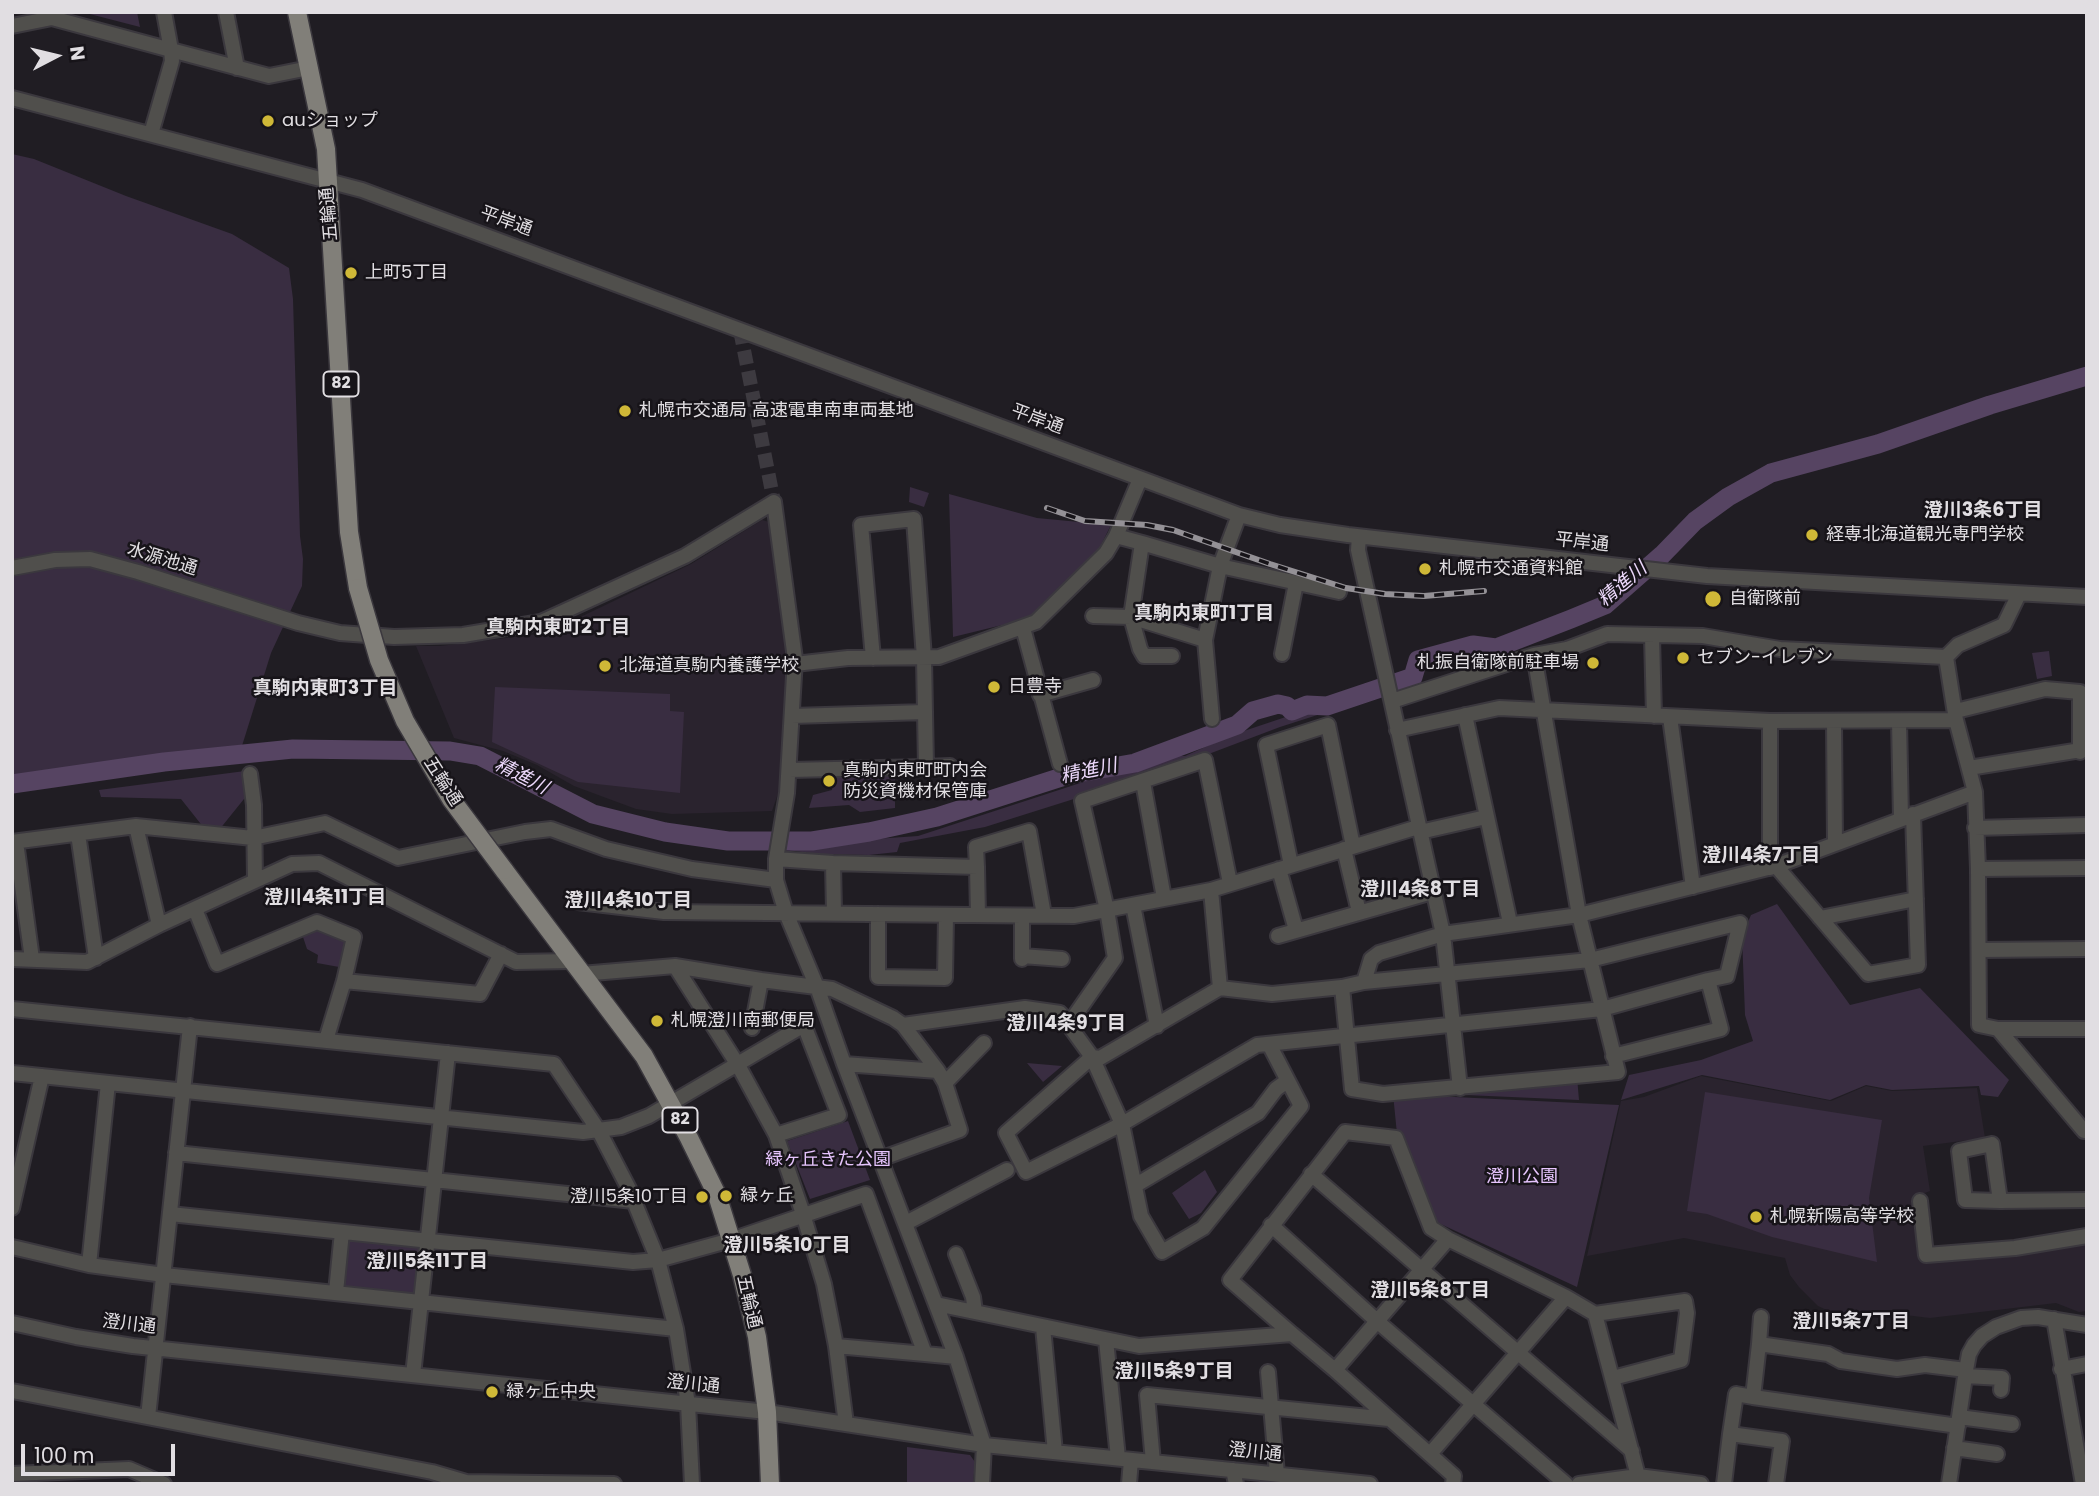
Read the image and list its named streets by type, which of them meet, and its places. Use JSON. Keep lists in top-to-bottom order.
{
  "streets": {
    "main road": ["五輪通", "82"],
    "street": ["平岸通", "水源池通", "澄川通"]
  },
  "crossings": [
    ["五輪通", "平岸通"],
    ["五輪通", "澄川通"]
  ],
  "districts": [
    "澄川3条6丁目",
    "真駒内東町1丁目",
    "真駒内東町2丁目",
    "真駒内東町3丁目",
    "澄川4条7丁目",
    "澄川4条8丁目",
    "澄川4条11丁目",
    "澄川4条10丁目",
    "澄川4条9丁目",
    "澄川5条10丁目",
    "澄川5条11丁目",
    "澄川5条8丁目",
    "澄川5条7丁目",
    "澄川5条9丁目"
  ],
  "water": ["精進川"],
  "parks": ["緑ヶ丘きた公園", "澄川公園"],
  "places": [
    "auショップ",
    "上町5丁目",
    "札幌市交通局 高速電車南車両基地",
    "経専北海道観光専門学校",
    "札幌市交通資料館",
    "自衛隊前",
    "セブン-イレブン",
    "札振自衛隊前駐車場",
    "北海道真駒内養護学校",
    "日豊寺",
    "真駒内東町町内会 防災資機材保管庫",
    "札幌澄川南郵便局",
    "緑ヶ丘",
    "澄川5条10丁目",
    "札幌新陽高等学校",
    "緑ヶ丘中央"
  ],
  "scale_bar": "100 m",
  "north": "right"
}
